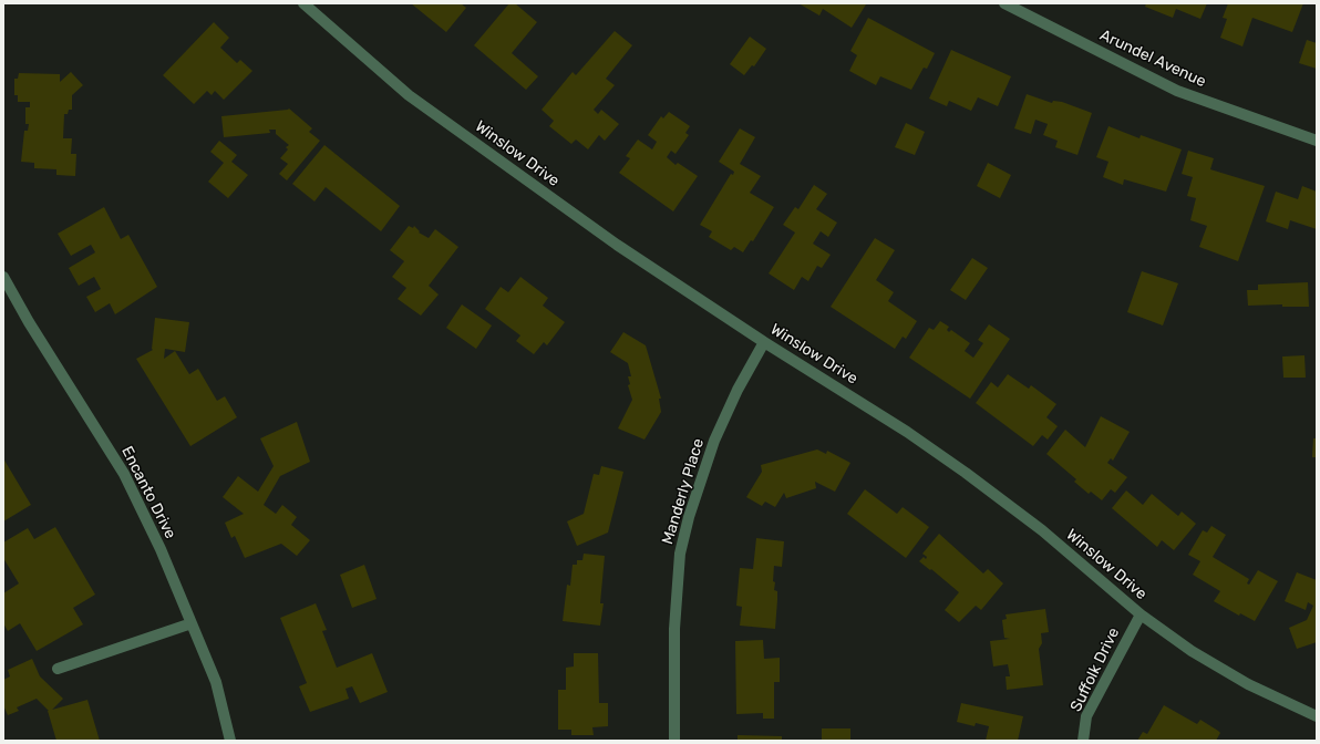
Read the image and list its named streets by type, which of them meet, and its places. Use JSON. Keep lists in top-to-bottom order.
{
  "streets": {
    "street": [
      "Arundel Avenue",
      "Winslow Drive",
      "Manderly Place",
      "Encanto Drive",
      "Suffolk Drive"
    ]
  },
  "crossings": [
    ["Winslow Drive", "Manderly Place"],
    ["Winslow Drive", "Suffolk Drive"]
  ]
}
